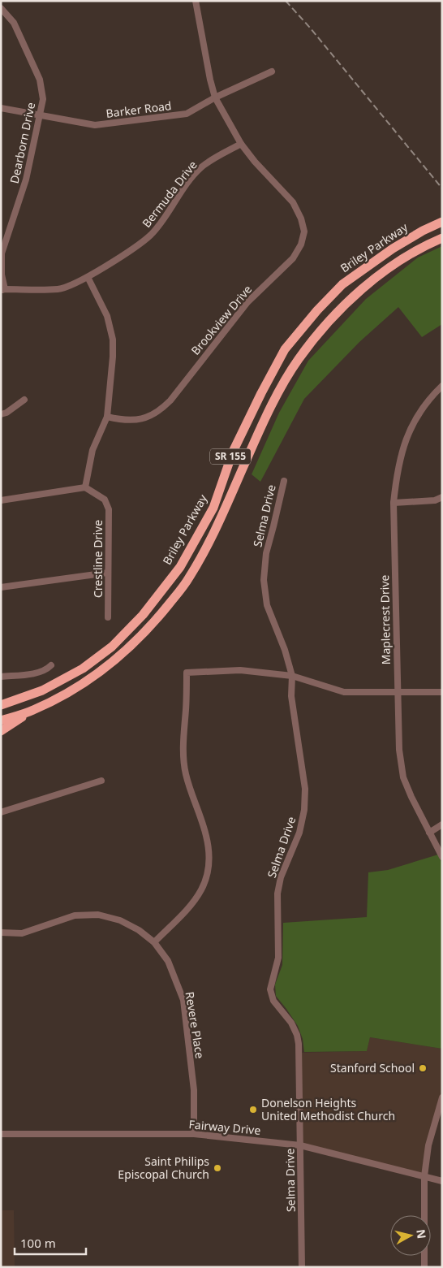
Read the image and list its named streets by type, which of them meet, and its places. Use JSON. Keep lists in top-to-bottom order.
{
  "streets": {
    "highway": ["Briley Parkway", "SR 155"],
    "street": [
      "Barker Road",
      "Dearborn Drive",
      "Bermuda Drive",
      "Brookview Drive",
      "Selma Drive",
      "Crestline Drive",
      "Maplecrest Drive",
      "Revere Place",
      "Fairway Drive"
    ]
  },
  "crossings": [
    ["Barker Road", "Dearborn Drive"],
    ["Barker Road", "Brookview Drive"],
    ["Dearborn Drive", "Bermuda Drive"],
    ["Bermuda Drive", "Brookview Drive"],
    ["Selma Drive", "Fairway Drive"],
    ["Revere Place", "Fairway Drive"]
  ],
  "places": ["Stanford School", "Donelson Heights United Methodist Church", "Saint Philips Episcopal Church"],
  "scale_bar": "100 m",
  "north": "right"
}
